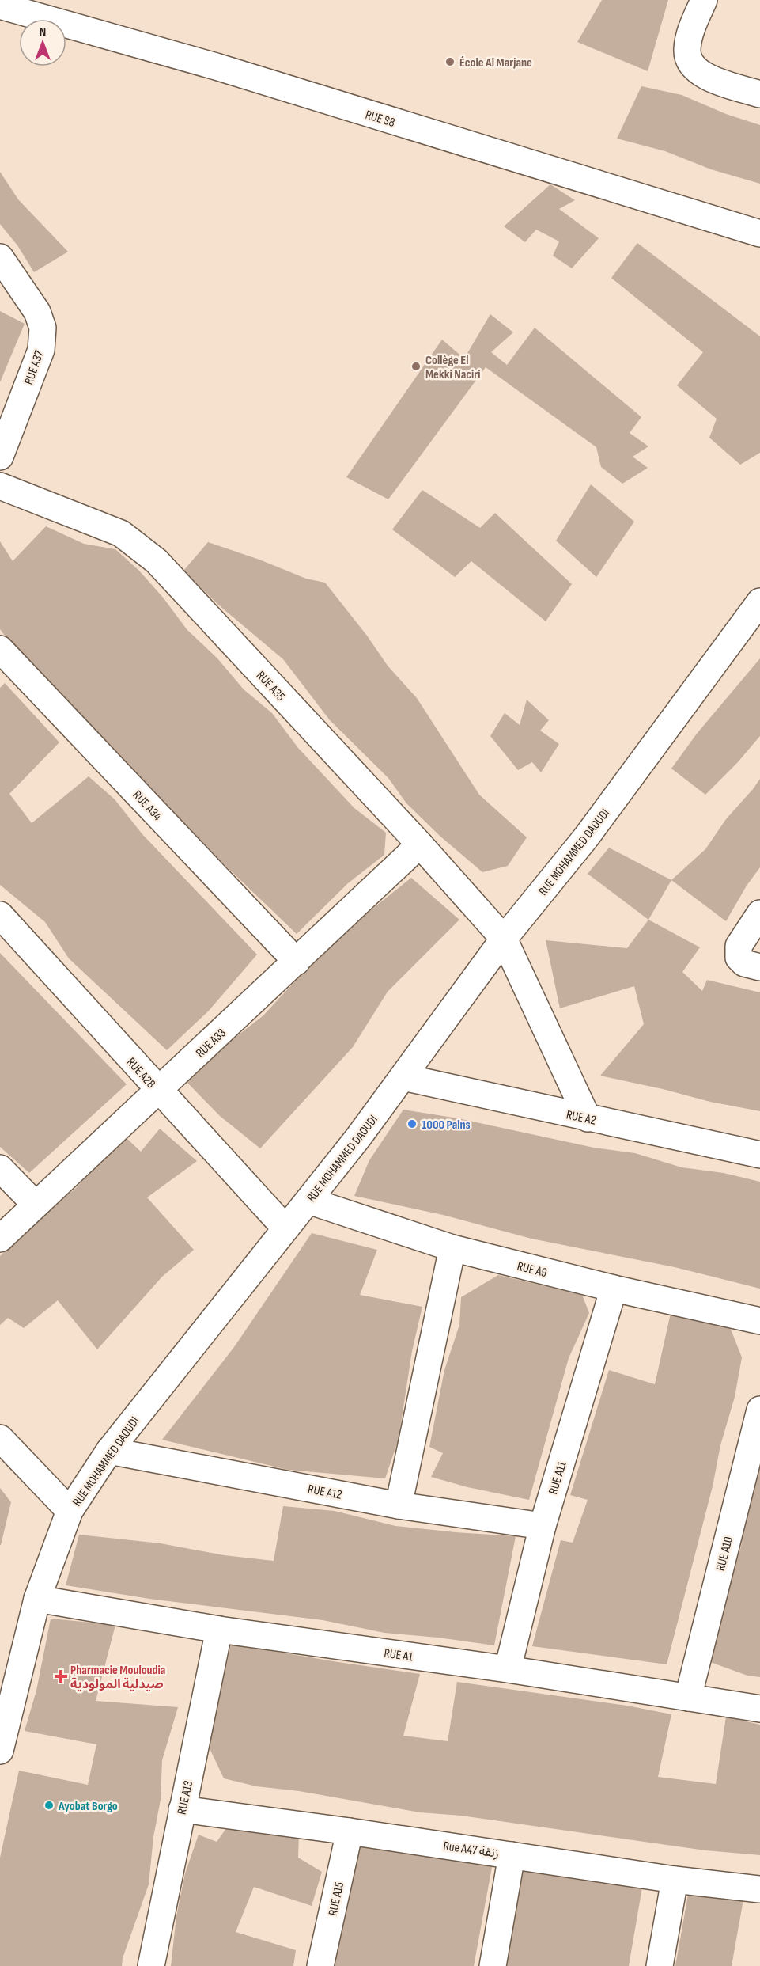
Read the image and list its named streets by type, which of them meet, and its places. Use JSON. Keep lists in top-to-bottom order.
{
  "streets": {
    "street": [
      "RUE S8",
      "RUE A37",
      "RUE A35",
      "RUE A34",
      "RUE MOHAMMED DAOUDI",
      "RUE A33",
      "RUE A28",
      "RUE A2",
      "RUE A9",
      "RUE A11",
      "RUE A12",
      "RUE A10",
      "RUE A1",
      "RUE A13",
      "Rue A47 زنقة",
      "RUE A15"
    ]
  },
  "crossings": [
    ["RUE A35", "RUE MOHAMMED DAOUDI"],
    ["RUE A35", "RUE A33"],
    ["RUE A35", "RUE A2"],
    ["RUE A34", "RUE A33"],
    ["RUE MOHAMMED DAOUDI", "RUE A28"],
    ["RUE MOHAMMED DAOUDI", "RUE A2"],
    ["RUE MOHAMMED DAOUDI", "RUE A9"],
    ["RUE MOHAMMED DAOUDI", "RUE A12"],
    ["RUE MOHAMMED DAOUDI", "RUE A1"],
    ["RUE A33", "RUE A28"],
    ["RUE A9", "RUE A11"],
    ["RUE A11", "RUE A12"],
    ["RUE A11", "RUE A1"],
    ["RUE A10", "RUE A1"],
    ["RUE A1", "RUE A13"],
    ["RUE A13", "Rue A47 زنقة"],
    ["Rue A47 زنقة", "RUE A15"]
  ],
  "places": {
    "other": [
      "École Al Marjane",
      "Collège El Mekki Naciri",
      "1000 Pains",
      "Ayobat Borgo"
    ],
    "health": ["Pharmacie Mouloudia صيدلية المولودية"]
  },
  "north": "top"
}
